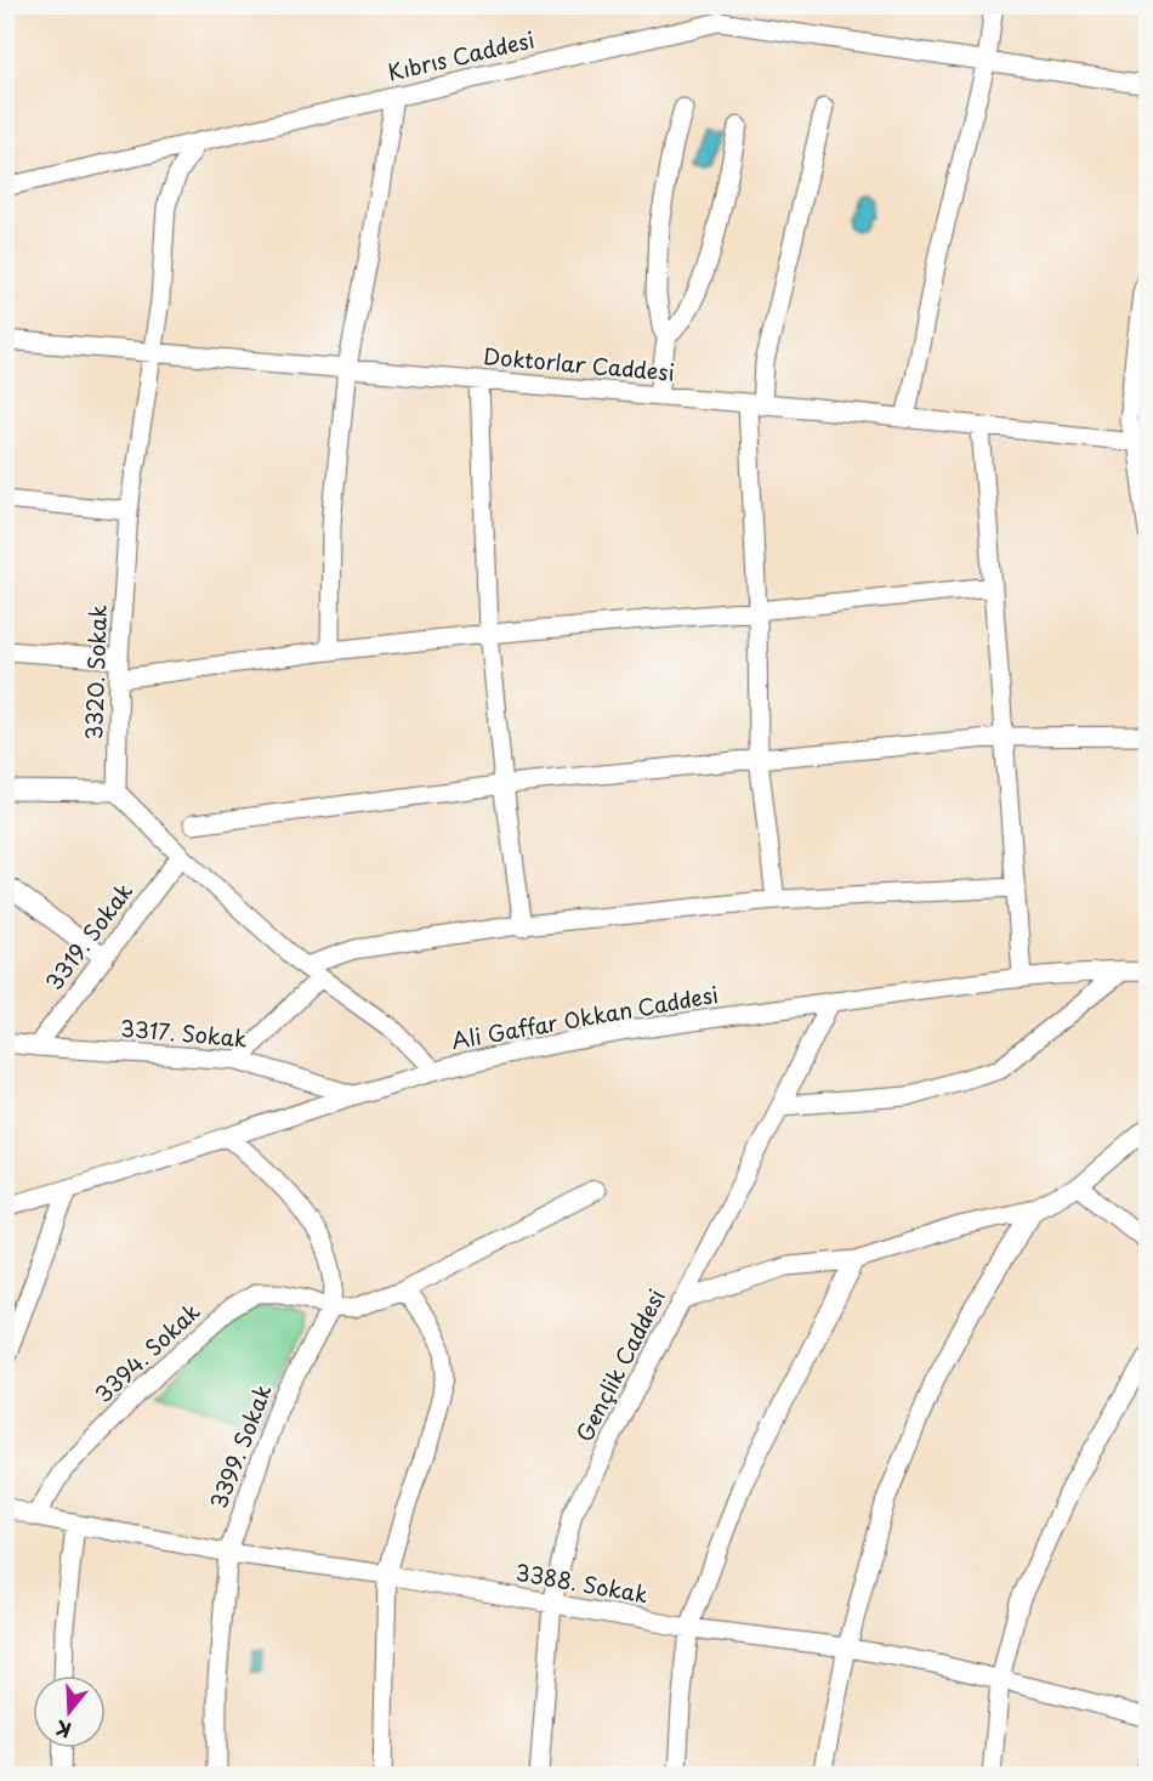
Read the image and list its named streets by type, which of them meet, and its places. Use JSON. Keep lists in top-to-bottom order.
{
  "streets": {
    "street": [
      "Kıbrıs Caddesi",
      "Doktorlar Caddesi",
      "3320. Sokak",
      "3319. Sokak",
      "Ali Gaffar Okkan Caddesi",
      "3317. Sokak",
      "3394. Sokak",
      "Gençlik Caddesi",
      "3399. Sokak",
      "3388. Sokak"
    ]
  },
  "crossings": [
    ["Kıbrıs Caddesi", "3320. Sokak"],
    ["Doktorlar Caddesi", "3320. Sokak"],
    ["3319. Sokak", "3317. Sokak"],
    ["Ali Gaffar Okkan Caddesi", "3317. Sokak"],
    ["Ali Gaffar Okkan Caddesi", "Gençlik Caddesi"],
    ["Ali Gaffar Okkan Caddesi", "3399. Sokak"],
    ["3394. Sokak", "3399. Sokak"],
    ["3394. Sokak", "3388. Sokak"],
    ["Gençlik Caddesi", "3388. Sokak"],
    ["3399. Sokak", "3388. Sokak"]
  ],
  "north": "bottom"
}
